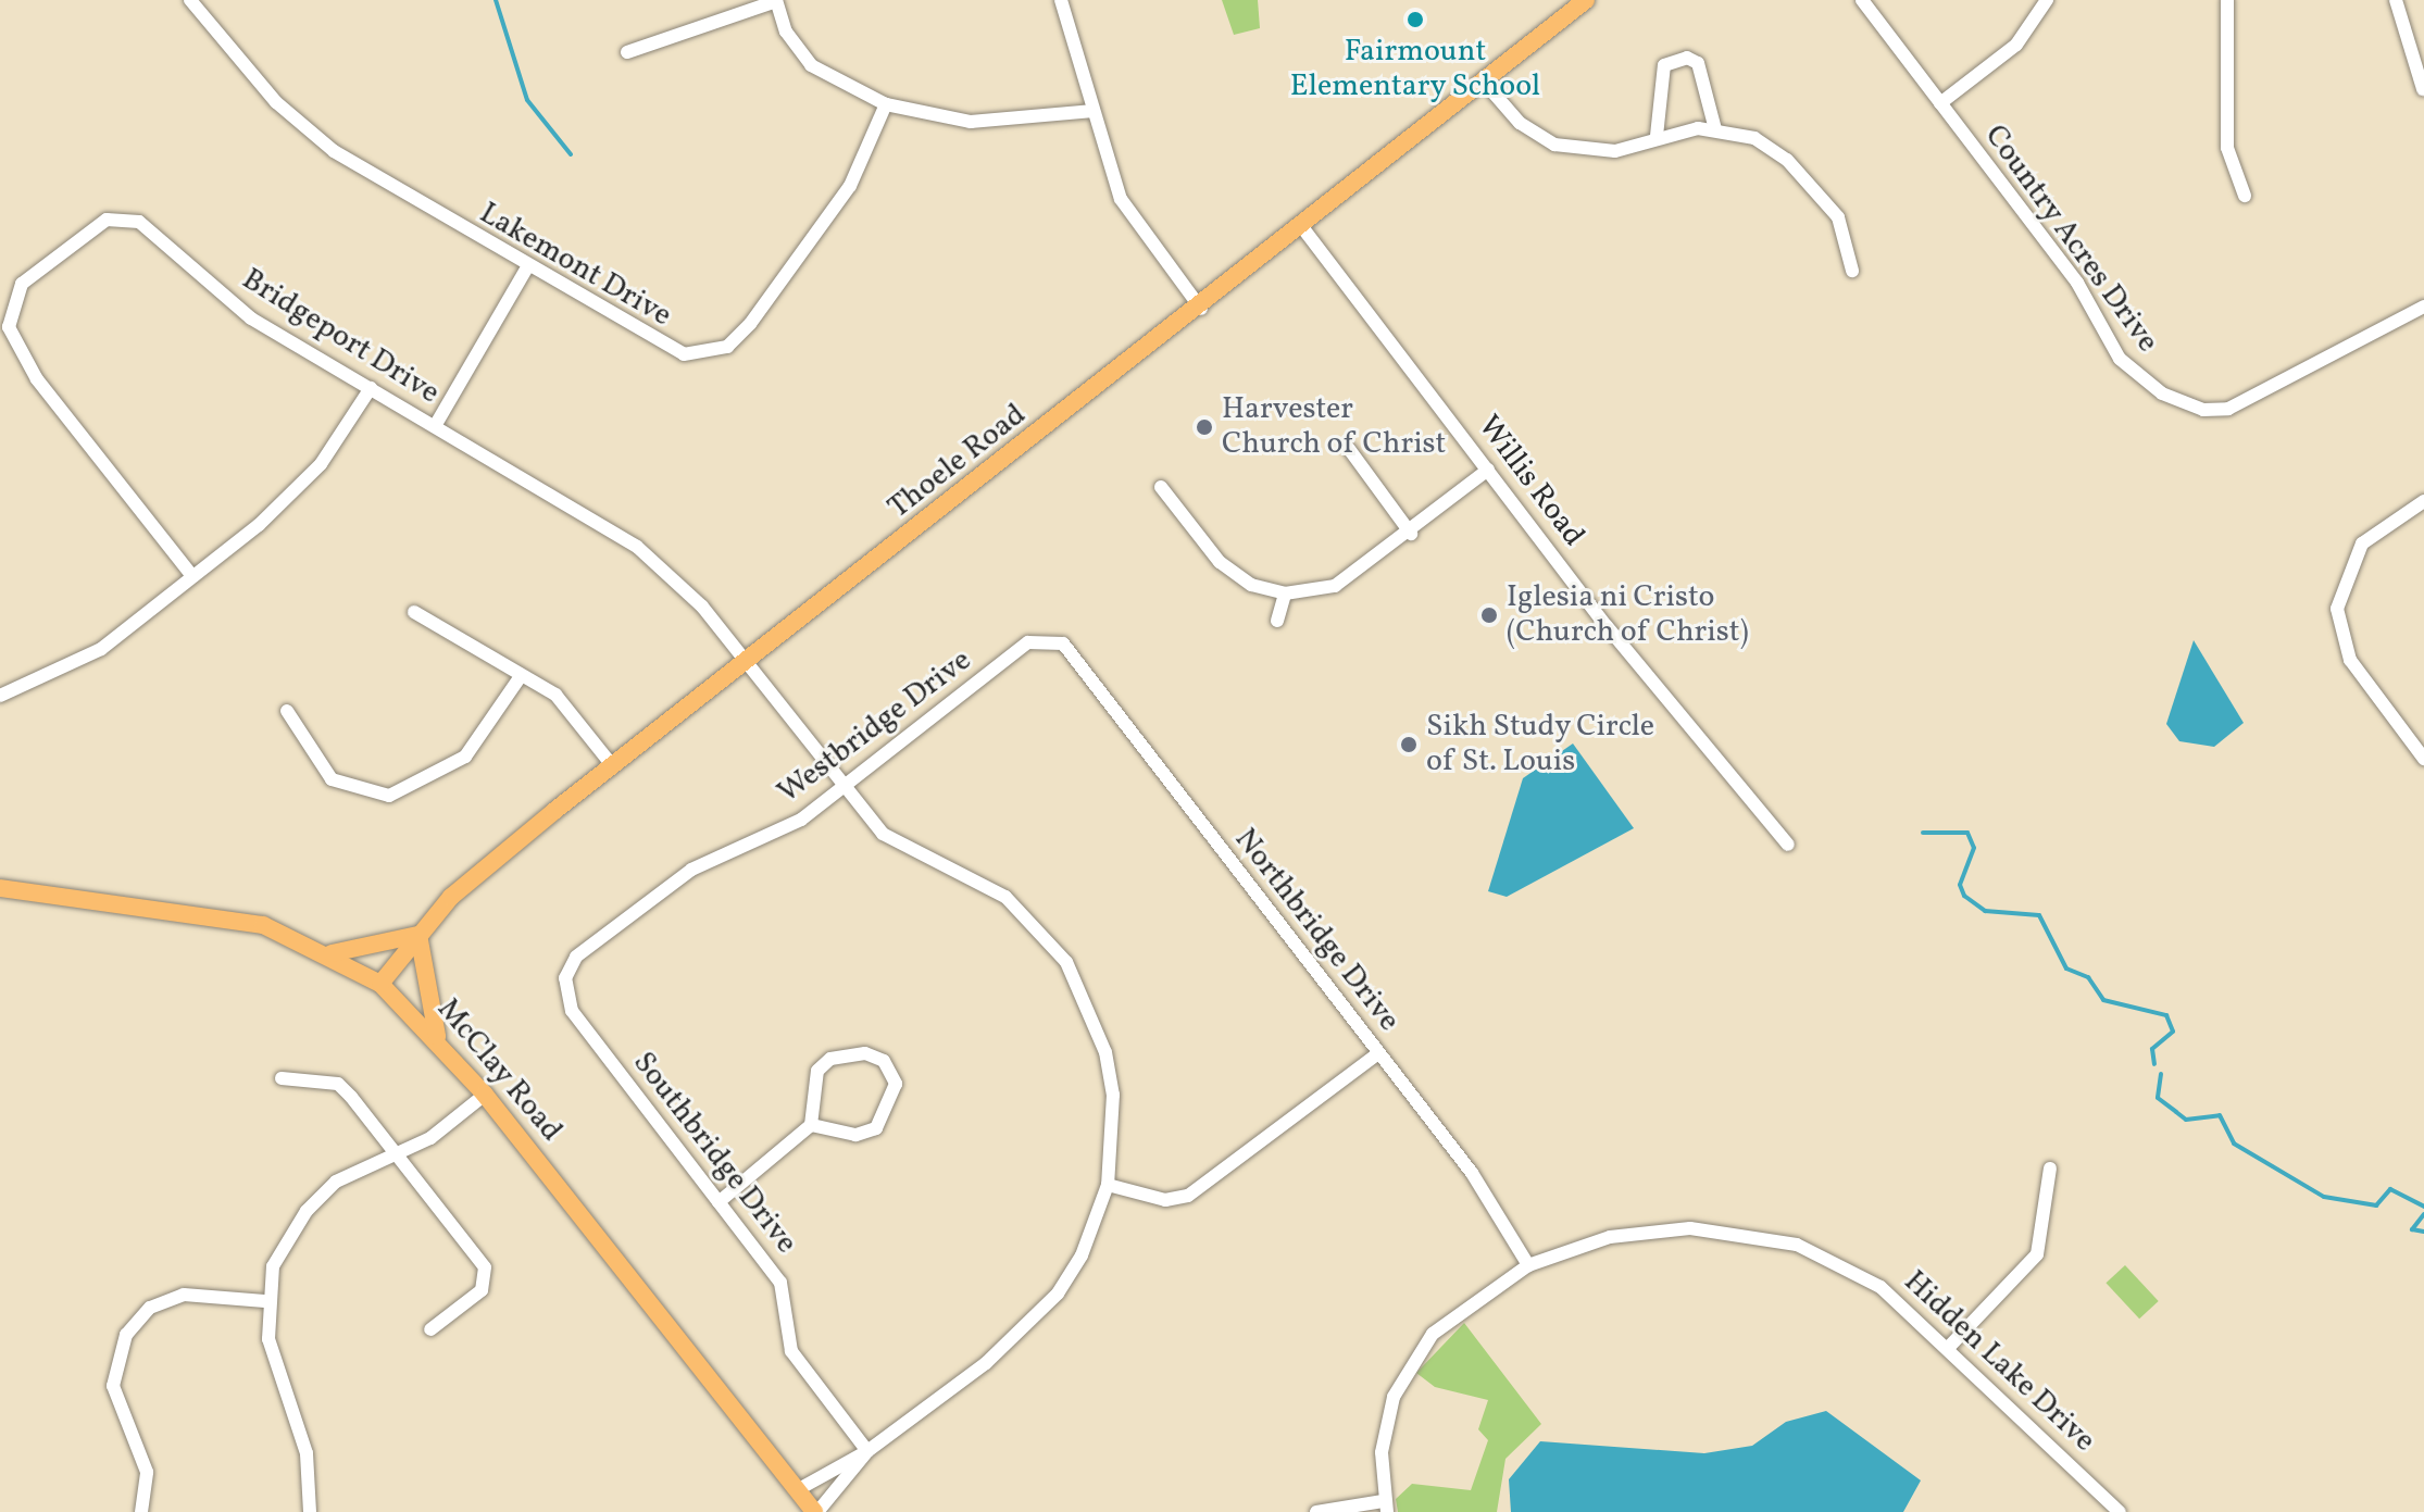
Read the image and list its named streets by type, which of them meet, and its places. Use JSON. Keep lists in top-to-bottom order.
{
  "streets": {
    "main road": ["Thoele Road", "McClay Road"],
    "street": [
      "Country Acres Drive",
      "Lakemont Drive",
      "Bridgeport Drive",
      "Willis Road",
      "Westbridge Drive",
      "Northbridge Drive",
      "Southbridge Drive",
      "Hidden Lake Drive"
    ]
  },
  "crossings": [
    ["Bridgeport Drive", "Thoele Road"],
    ["Bridgeport Drive", "Westbridge Drive"],
    ["Bridgeport Drive", "Southbridge Drive"],
    ["Thoele Road", "Willis Road"],
    ["Thoele Road", "McClay Road"],
    ["Westbridge Drive", "Northbridge Drive"],
    ["Westbridge Drive", "Southbridge Drive"],
    ["Northbridge Drive", "Hidden Lake Drive"]
  ],
  "places": [
    "Fairmount Elementary School",
    "Harvester Church of Christ",
    "Iglesia ni Cristo (Church of Christ)",
    "Sikh Study Circle of St. Louis"
  ]
}
